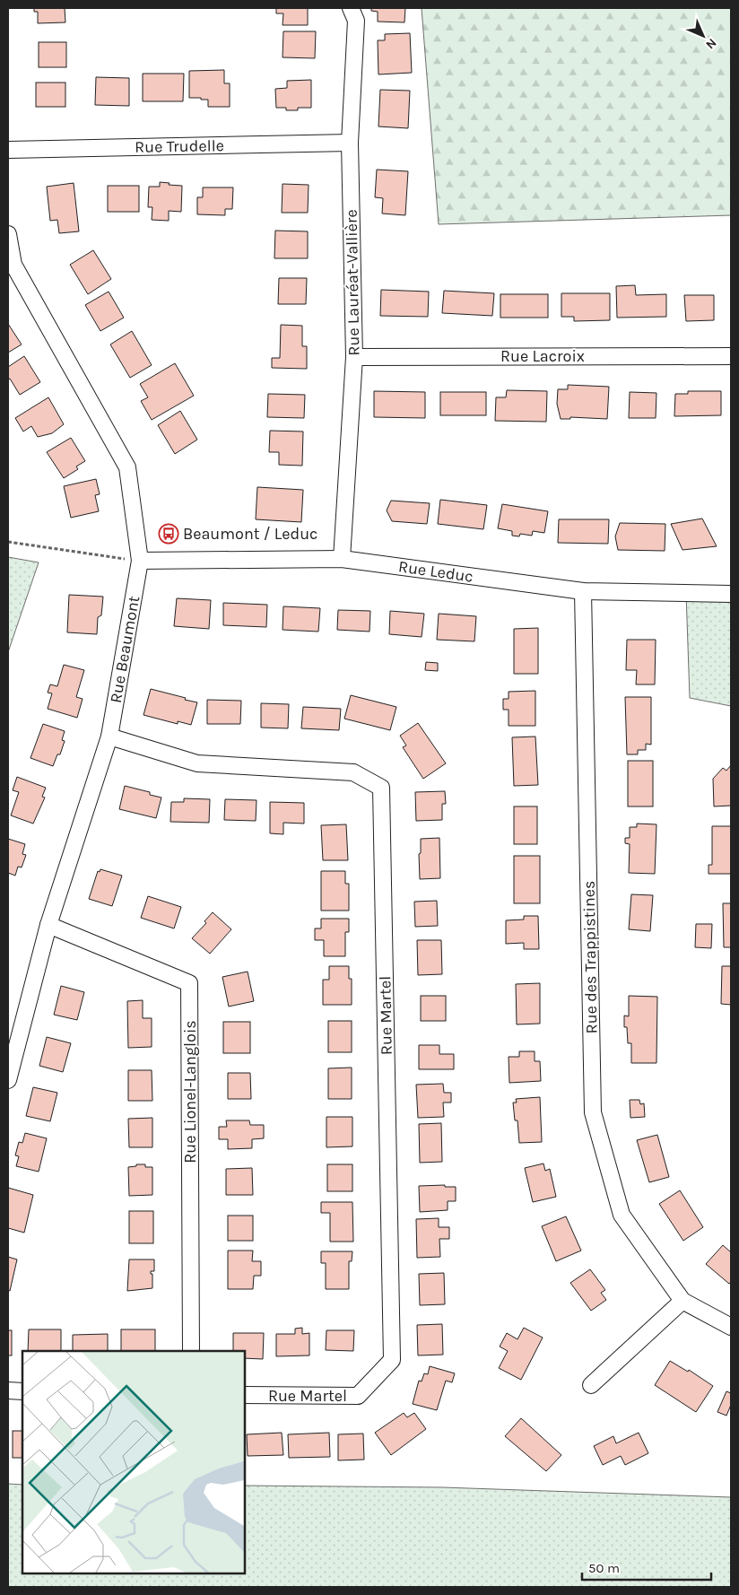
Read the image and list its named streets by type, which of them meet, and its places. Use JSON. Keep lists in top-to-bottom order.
{
  "streets": {
    "street": [
      "Rue Trudelle",
      "Rue Lauréat-Vallière",
      "Rue Lacroix",
      "Rue Leduc",
      "Rue Beaumont",
      "Rue des Trappistines",
      "Rue Martel",
      "Rue Lionel-Langlois"
    ]
  },
  "crossings": [
    ["Rue Trudelle", "Rue Lauréat-Vallière"],
    ["Rue Lauréat-Vallière", "Rue Lacroix"],
    ["Rue Lauréat-Vallière", "Rue Leduc"],
    ["Rue Leduc", "Rue Beaumont"],
    ["Rue Leduc", "Rue des Trappistines"],
    ["Rue Beaumont", "Rue Martel"],
    ["Rue Beaumont", "Rue Lionel-Langlois"]
  ],
  "places": {
    "bus stop": ["Beaumont / Leduc"]
  },
  "scale_bar": "50 m",
  "north": "bottom right"
}
